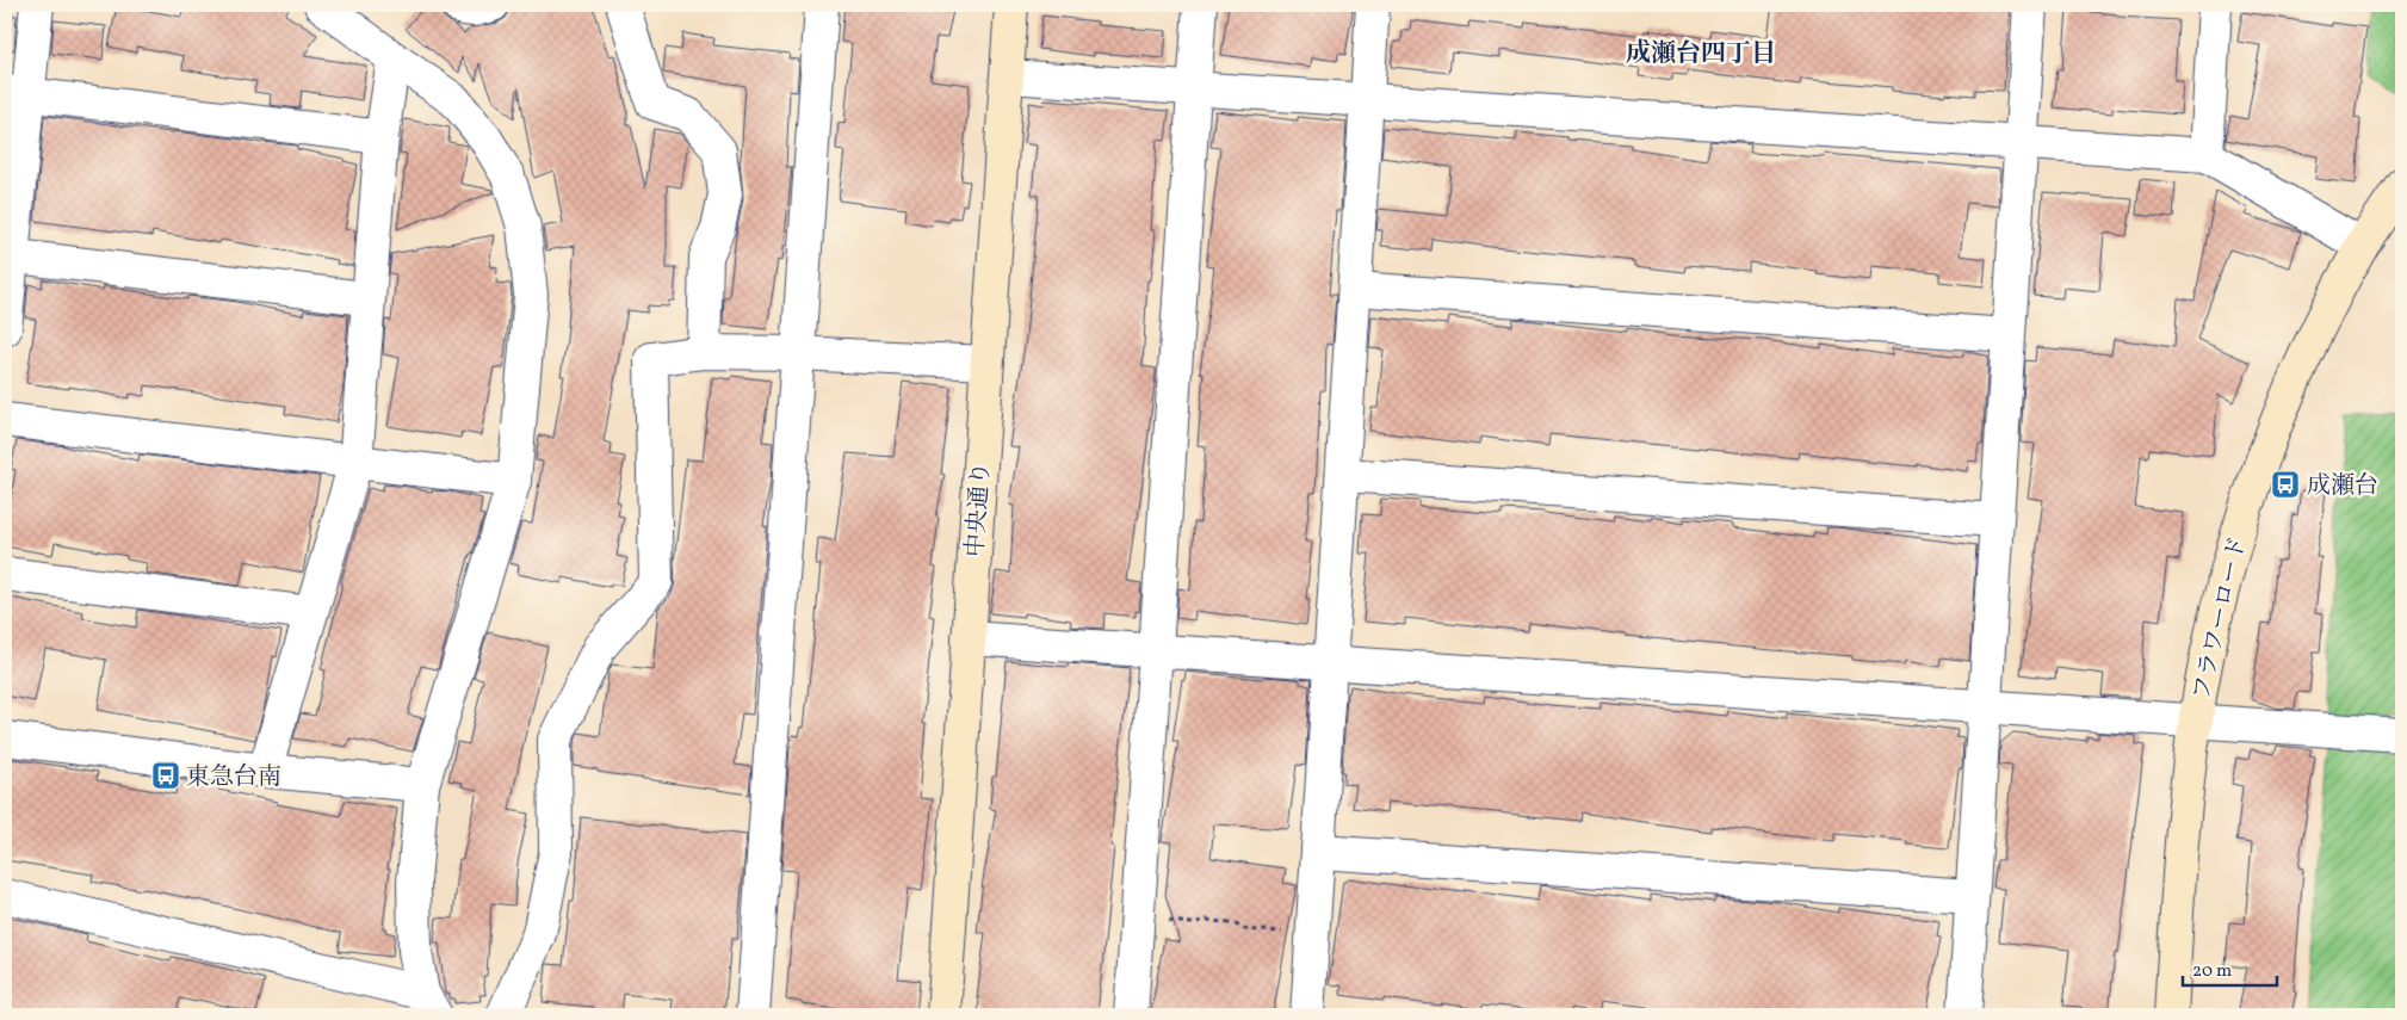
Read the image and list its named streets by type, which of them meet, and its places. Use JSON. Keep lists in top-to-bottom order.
{
  "streets": {
    "street": ["中央通り", "フラワーロード"]
  },
  "districts": ["成瀬台四丁目"],
  "places": {
    "bus stop": ["成瀬台", "東急台南"]
  },
  "scale_bar": "20 m"
}
